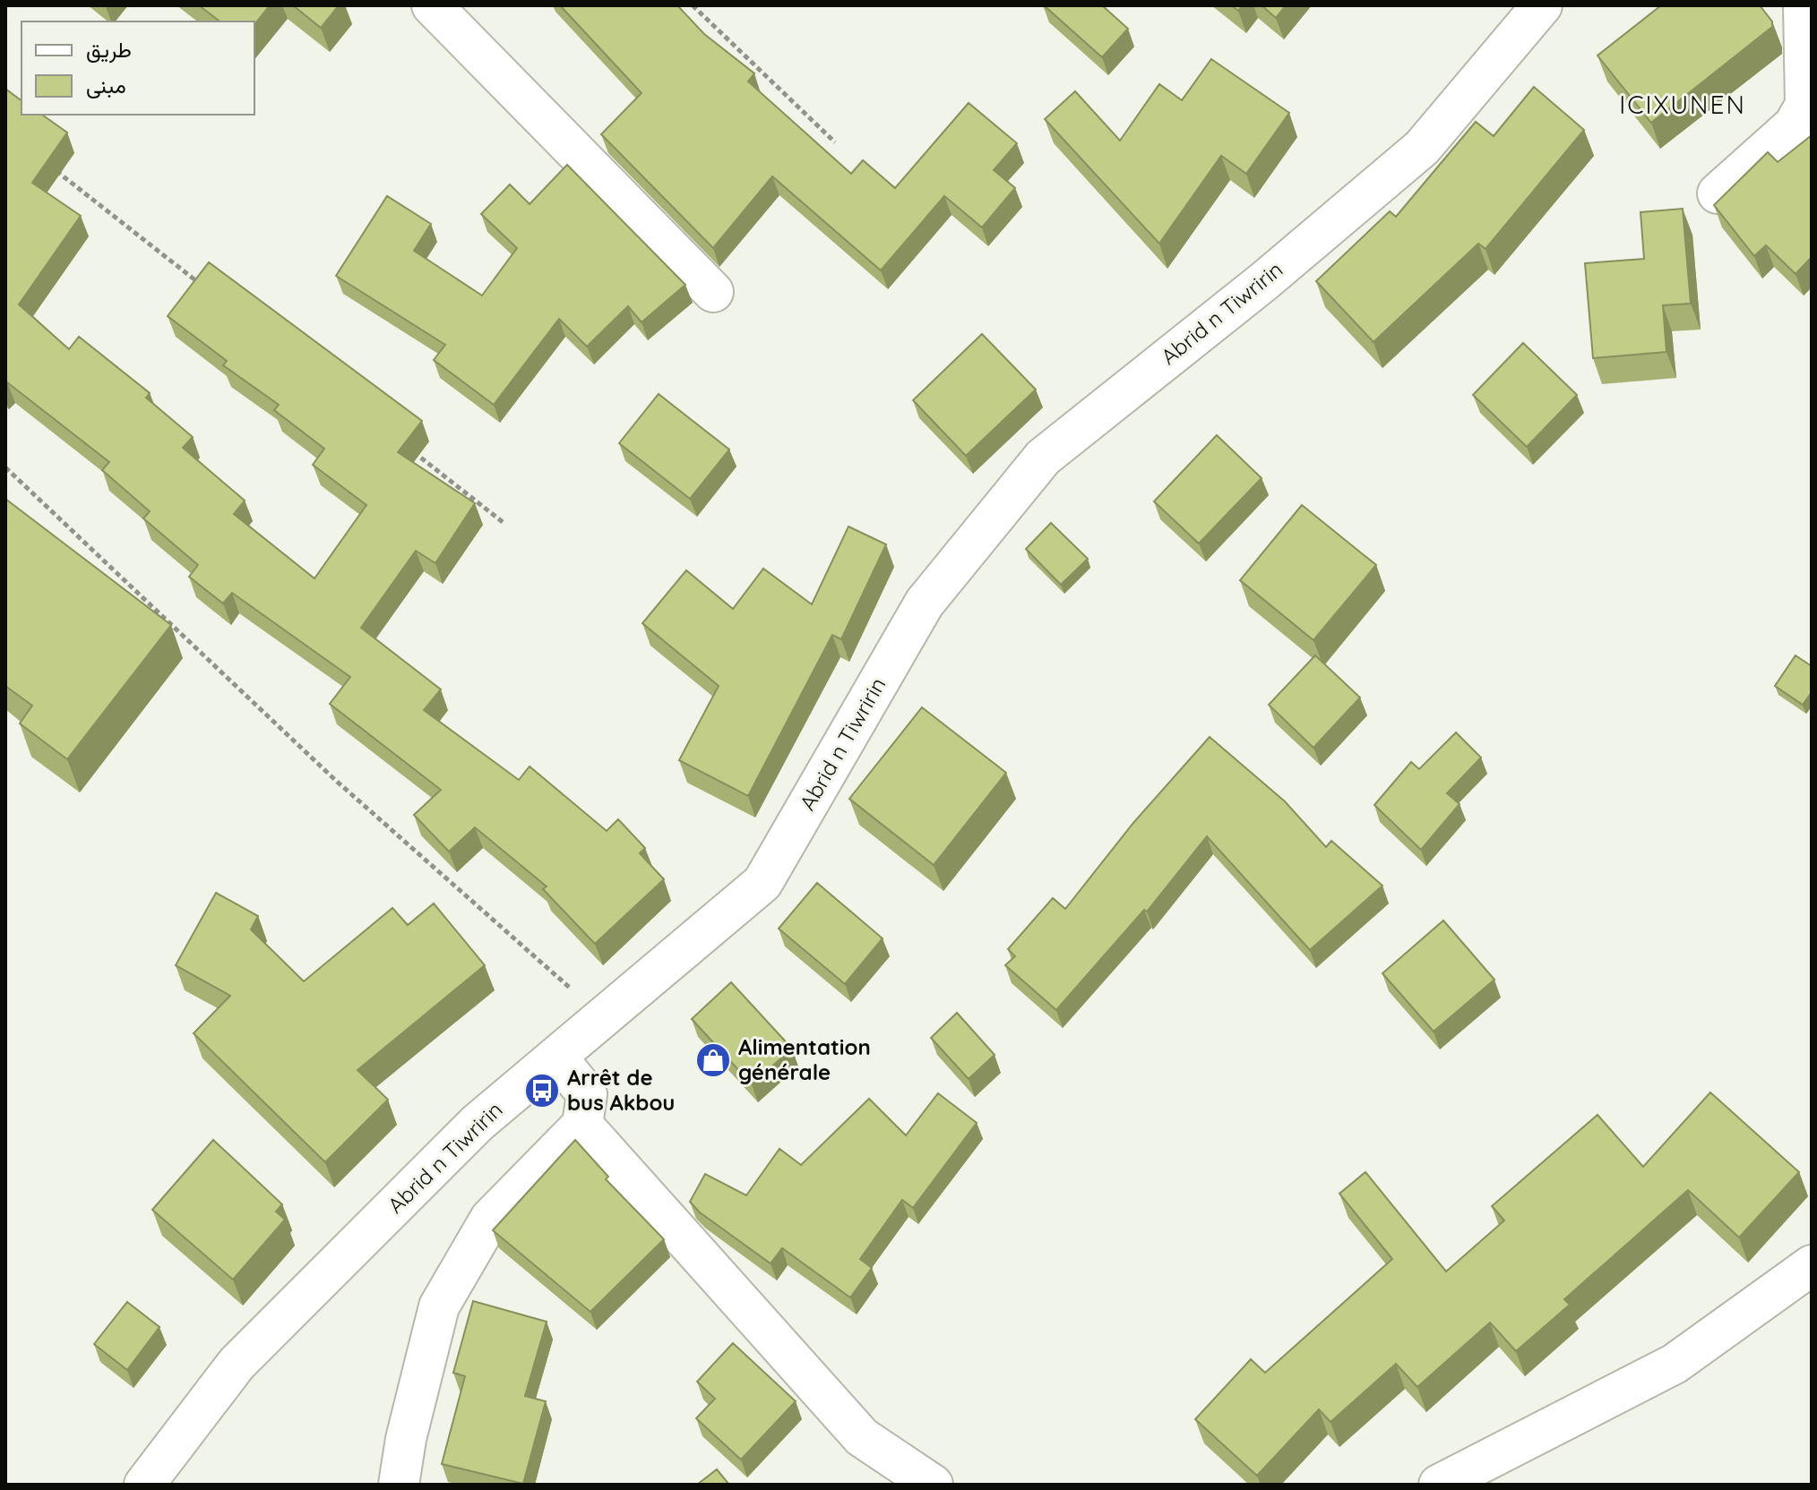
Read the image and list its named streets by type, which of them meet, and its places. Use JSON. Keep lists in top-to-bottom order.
{
  "streets": {
    "street": ["Abrid n Tiwririn"]
  },
  "districts": ["ICIXUNEN"],
  "places": {
    "shop": ["Alimentation générale"],
    "bus stop": ["Arrêt de bus Akbou"]
  },
  "legend": ["طريق", "مبنى"]
}
